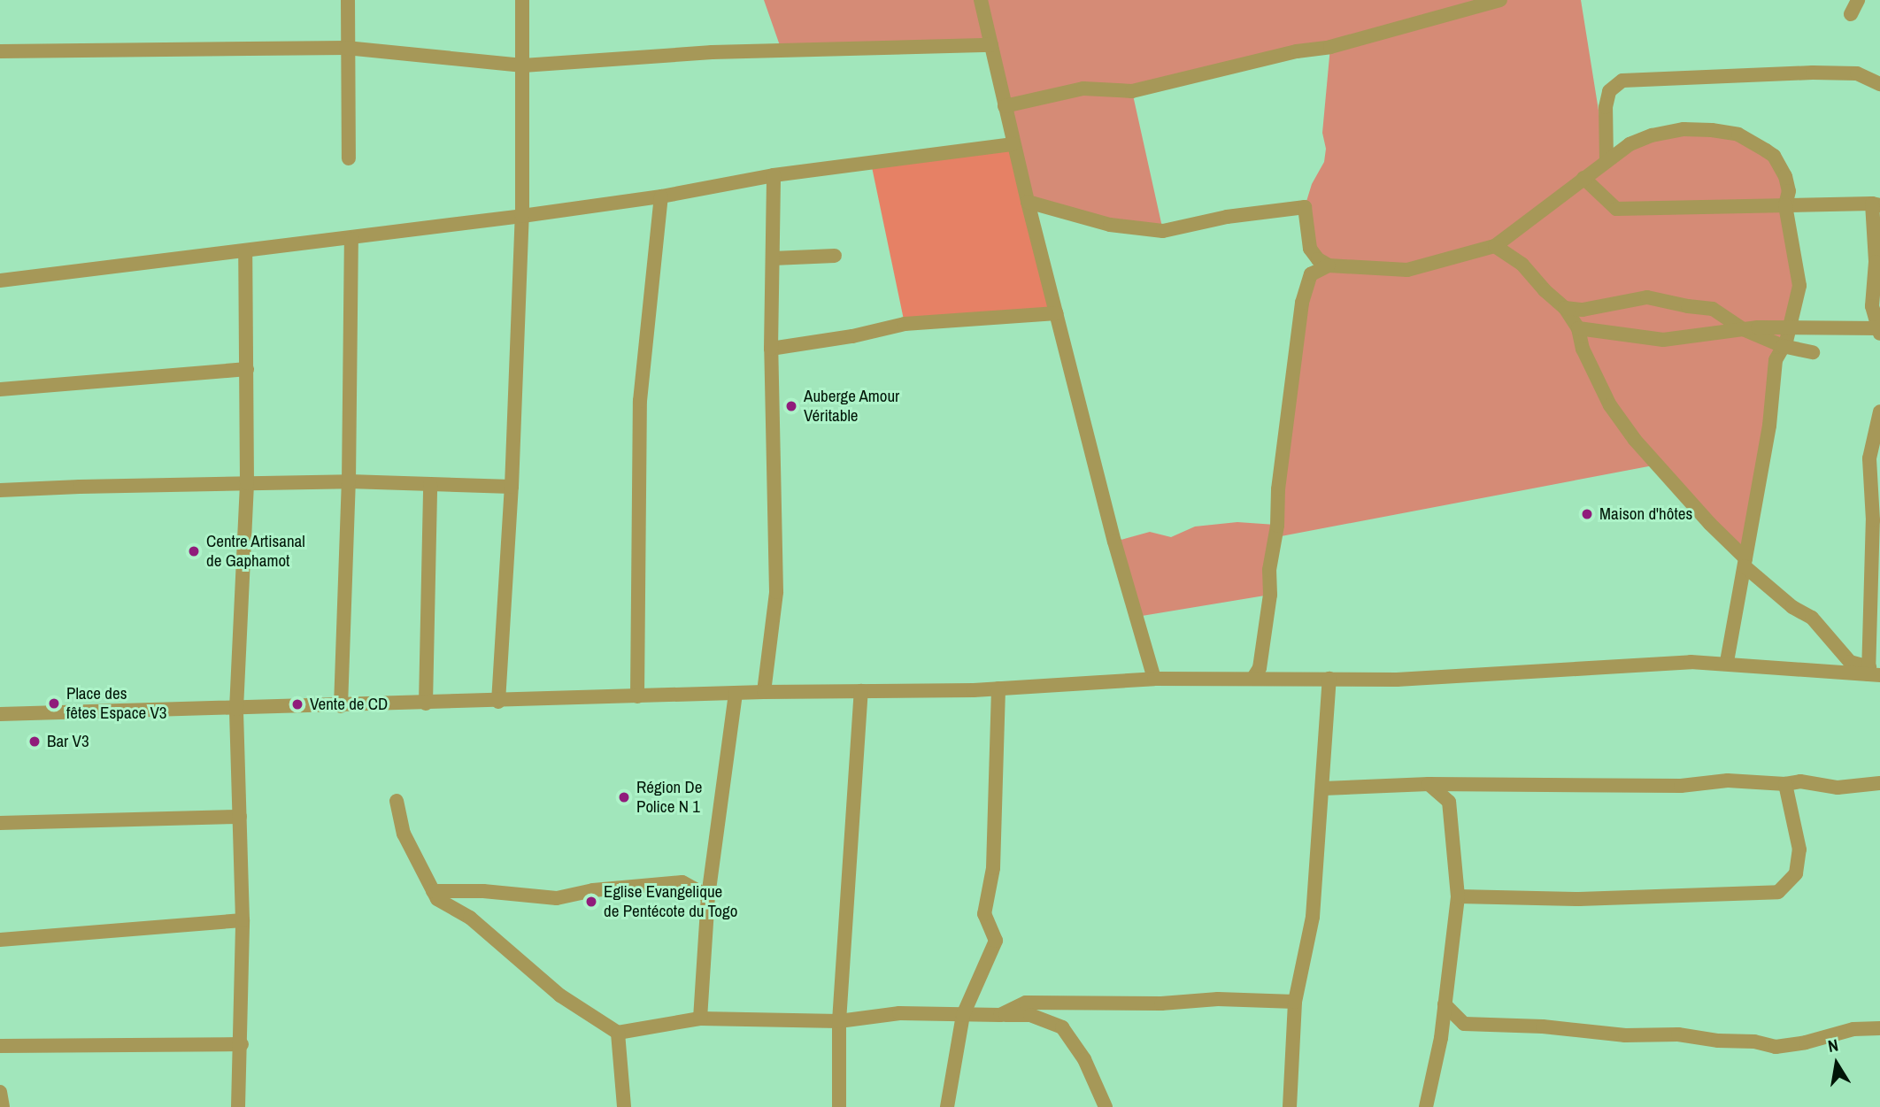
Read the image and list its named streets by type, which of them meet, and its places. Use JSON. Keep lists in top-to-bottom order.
{
  "places": [
    "Auberge Amour Véritable",
    "Maison d'hôtes",
    "Centre Artisanal de Gaphamot",
    "Place des fêtes Espace V3",
    "Vente de CD",
    "Bar V3",
    "Région De Police N 1",
    "Eglise Evangelique de Pentécote du Togo"
  ],
  "north": "top"
}
